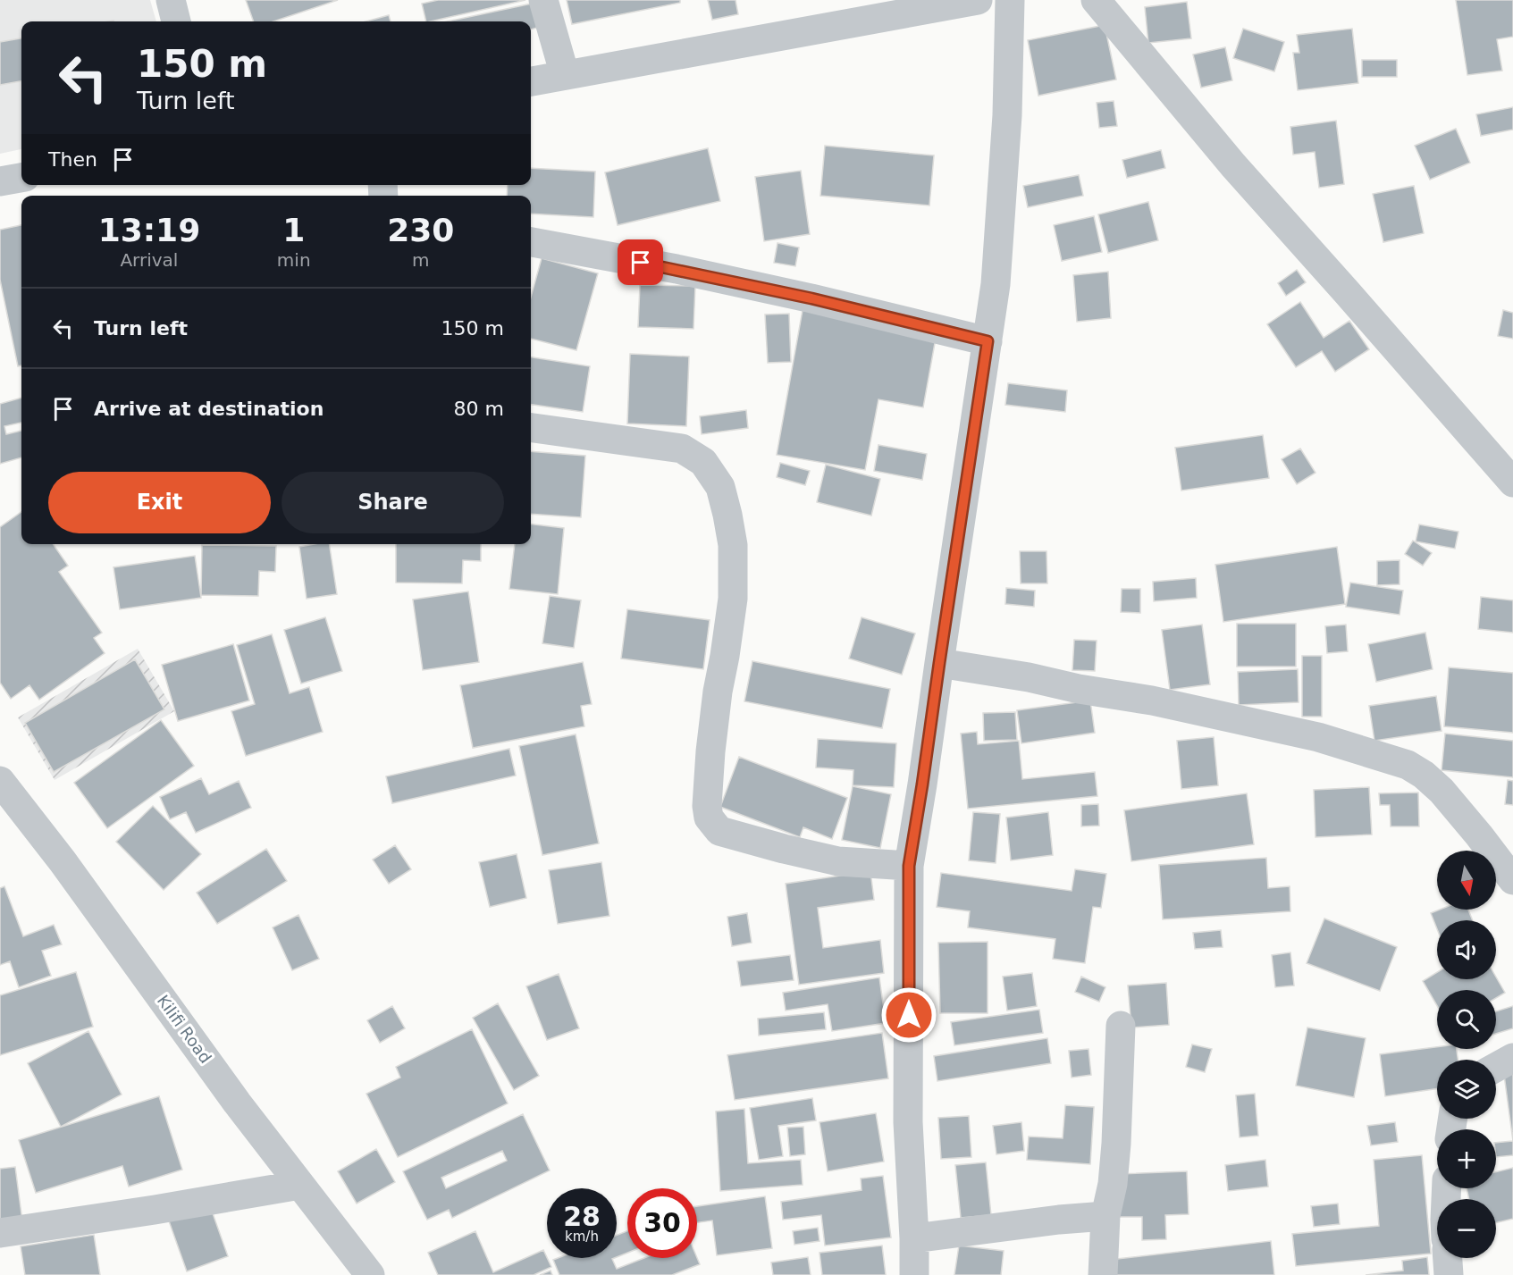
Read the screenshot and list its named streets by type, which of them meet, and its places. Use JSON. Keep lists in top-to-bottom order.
{
  "streets": {
    "street": ["Kilifi Road"]
  },
  "north": "bottom",
  "page": {
    "turn": ["150 m", "Turn left"],
    "then": "Then",
    "eta": [
      "13:19",
      "Arrival",
      "1",
      "min",
      "230",
      "m"
    ],
    "list": [
      {
        "name": "Turn left",
        "value": "150 m"
      },
      {
        "name": "Arrive at destination",
        "value": "80 m"
      }
    ],
    "buttons": ["Exit", "Share"],
    "map_buttons": ["+", "−"],
    "speed": "28 km/h",
    "limit": "30"
  }
}
